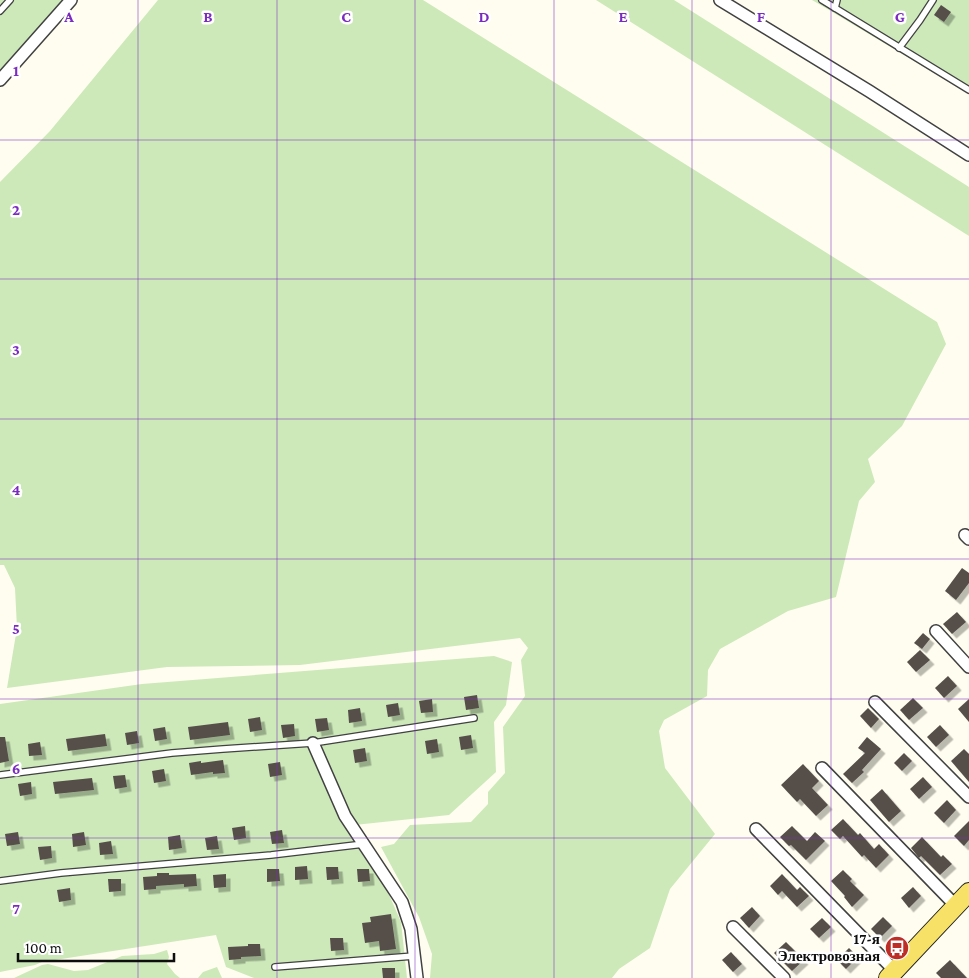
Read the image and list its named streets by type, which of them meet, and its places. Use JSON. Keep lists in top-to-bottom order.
{
  "places": {
    "bus stop": ["17-я Электровозная"]
  },
  "scale_bar": "100 m",
  "grid": {
    "columns": [
      "A",
      "B",
      "C",
      "D",
      "E",
      "F",
      "G"
    ],
    "rows": [
      "1",
      "2",
      "3",
      "4",
      "5",
      "6",
      "7"
    ]
  }
}
